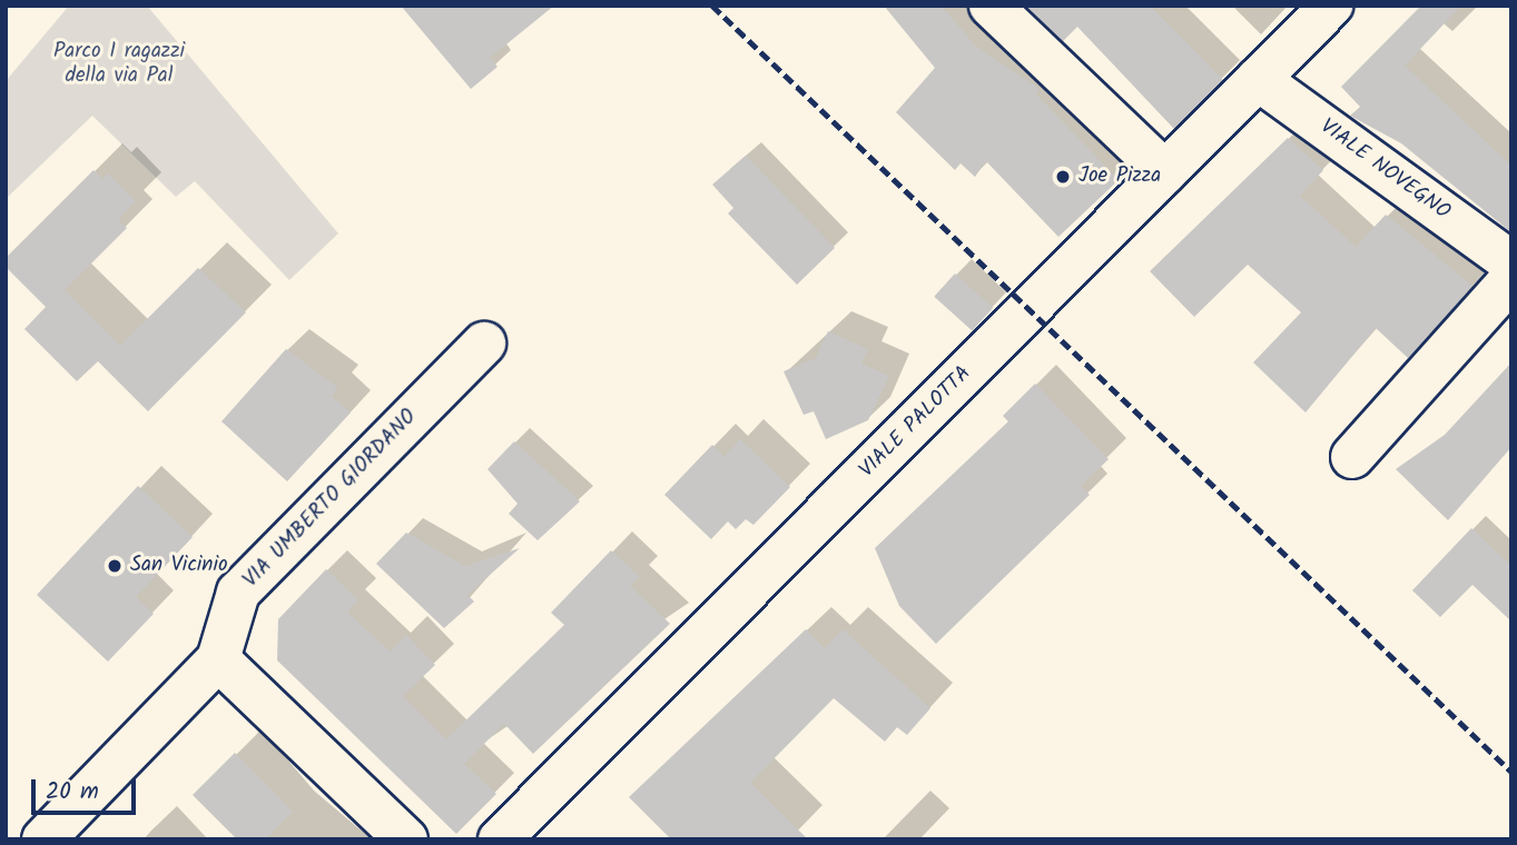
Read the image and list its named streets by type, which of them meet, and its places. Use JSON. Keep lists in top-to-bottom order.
{
  "streets": {
    "street": ["VIALE NOVEGNO", "VIALE PALOTTA", "VIA UMBERTO GIORDANO"]
  },
  "crossings": [
    ["VIALE NOVEGNO", "VIALE PALOTTA"]
  ],
  "parks": ["Parco I ragazzi della via Pal"],
  "places": ["Joe Pizza", "San Vicinio"],
  "scale_bar": "20 m"
}
